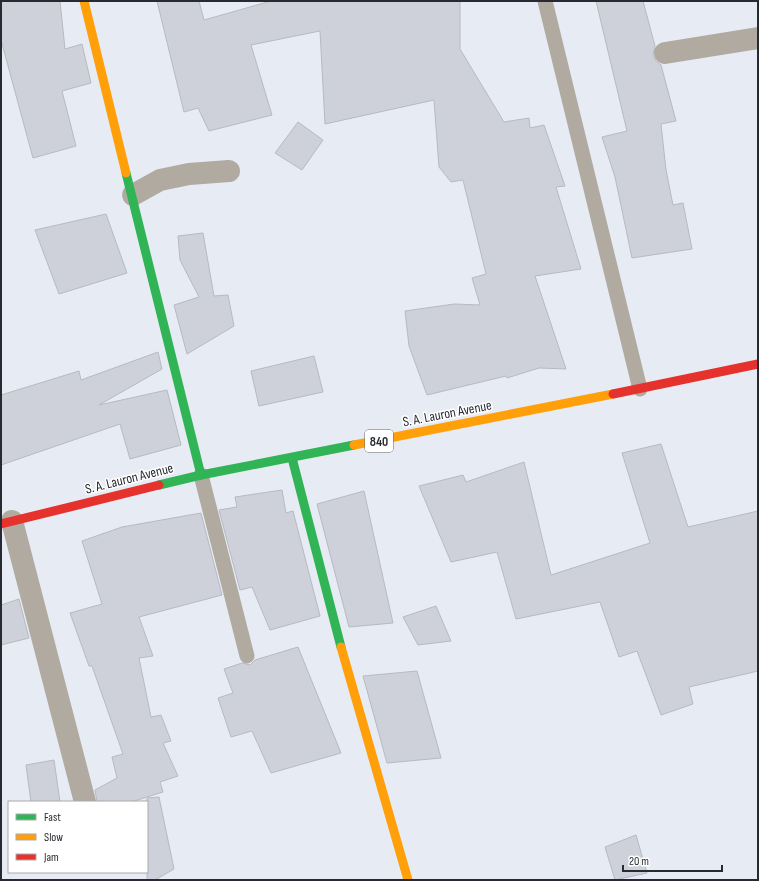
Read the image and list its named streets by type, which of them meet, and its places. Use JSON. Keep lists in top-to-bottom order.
{
  "streets": {
    "main road": ["S. A. Lauron Avenue", "840"]
  },
  "legend": ["Fast", "Slow", "Jam"],
  "scale_bar": "20 m"
}
